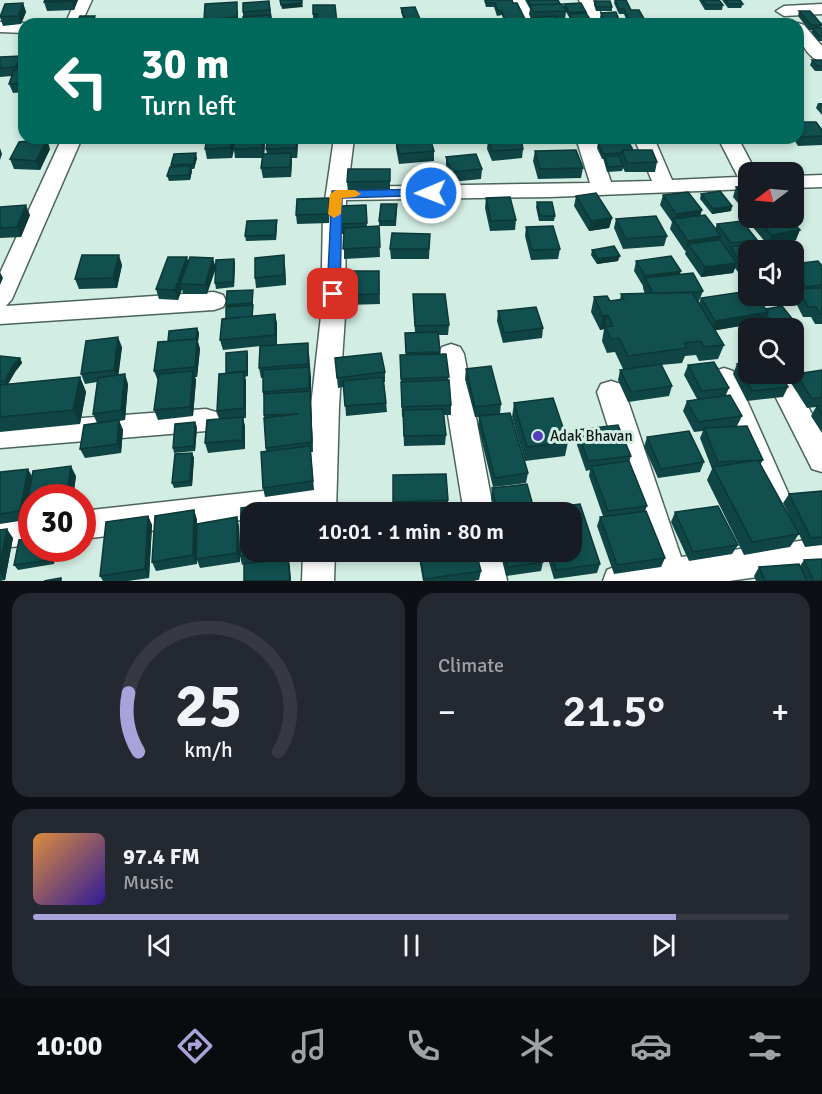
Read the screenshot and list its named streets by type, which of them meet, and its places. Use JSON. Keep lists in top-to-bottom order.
{
  "places": ["Adak Bhavan"],
  "north": "left",
  "page": {
    "turn": ["30 m", "Turn left"],
    "limit": "30",
    "trip": "10:01 · 1 min · 80 m",
    "tile": "Climate",
    "heat": ["−", "21.5°", "+"],
    "song": ["97.4 FM", "Music"],
    "tabs": "10:00",
    "gauge": ["25", "km/h"]
  }
}
